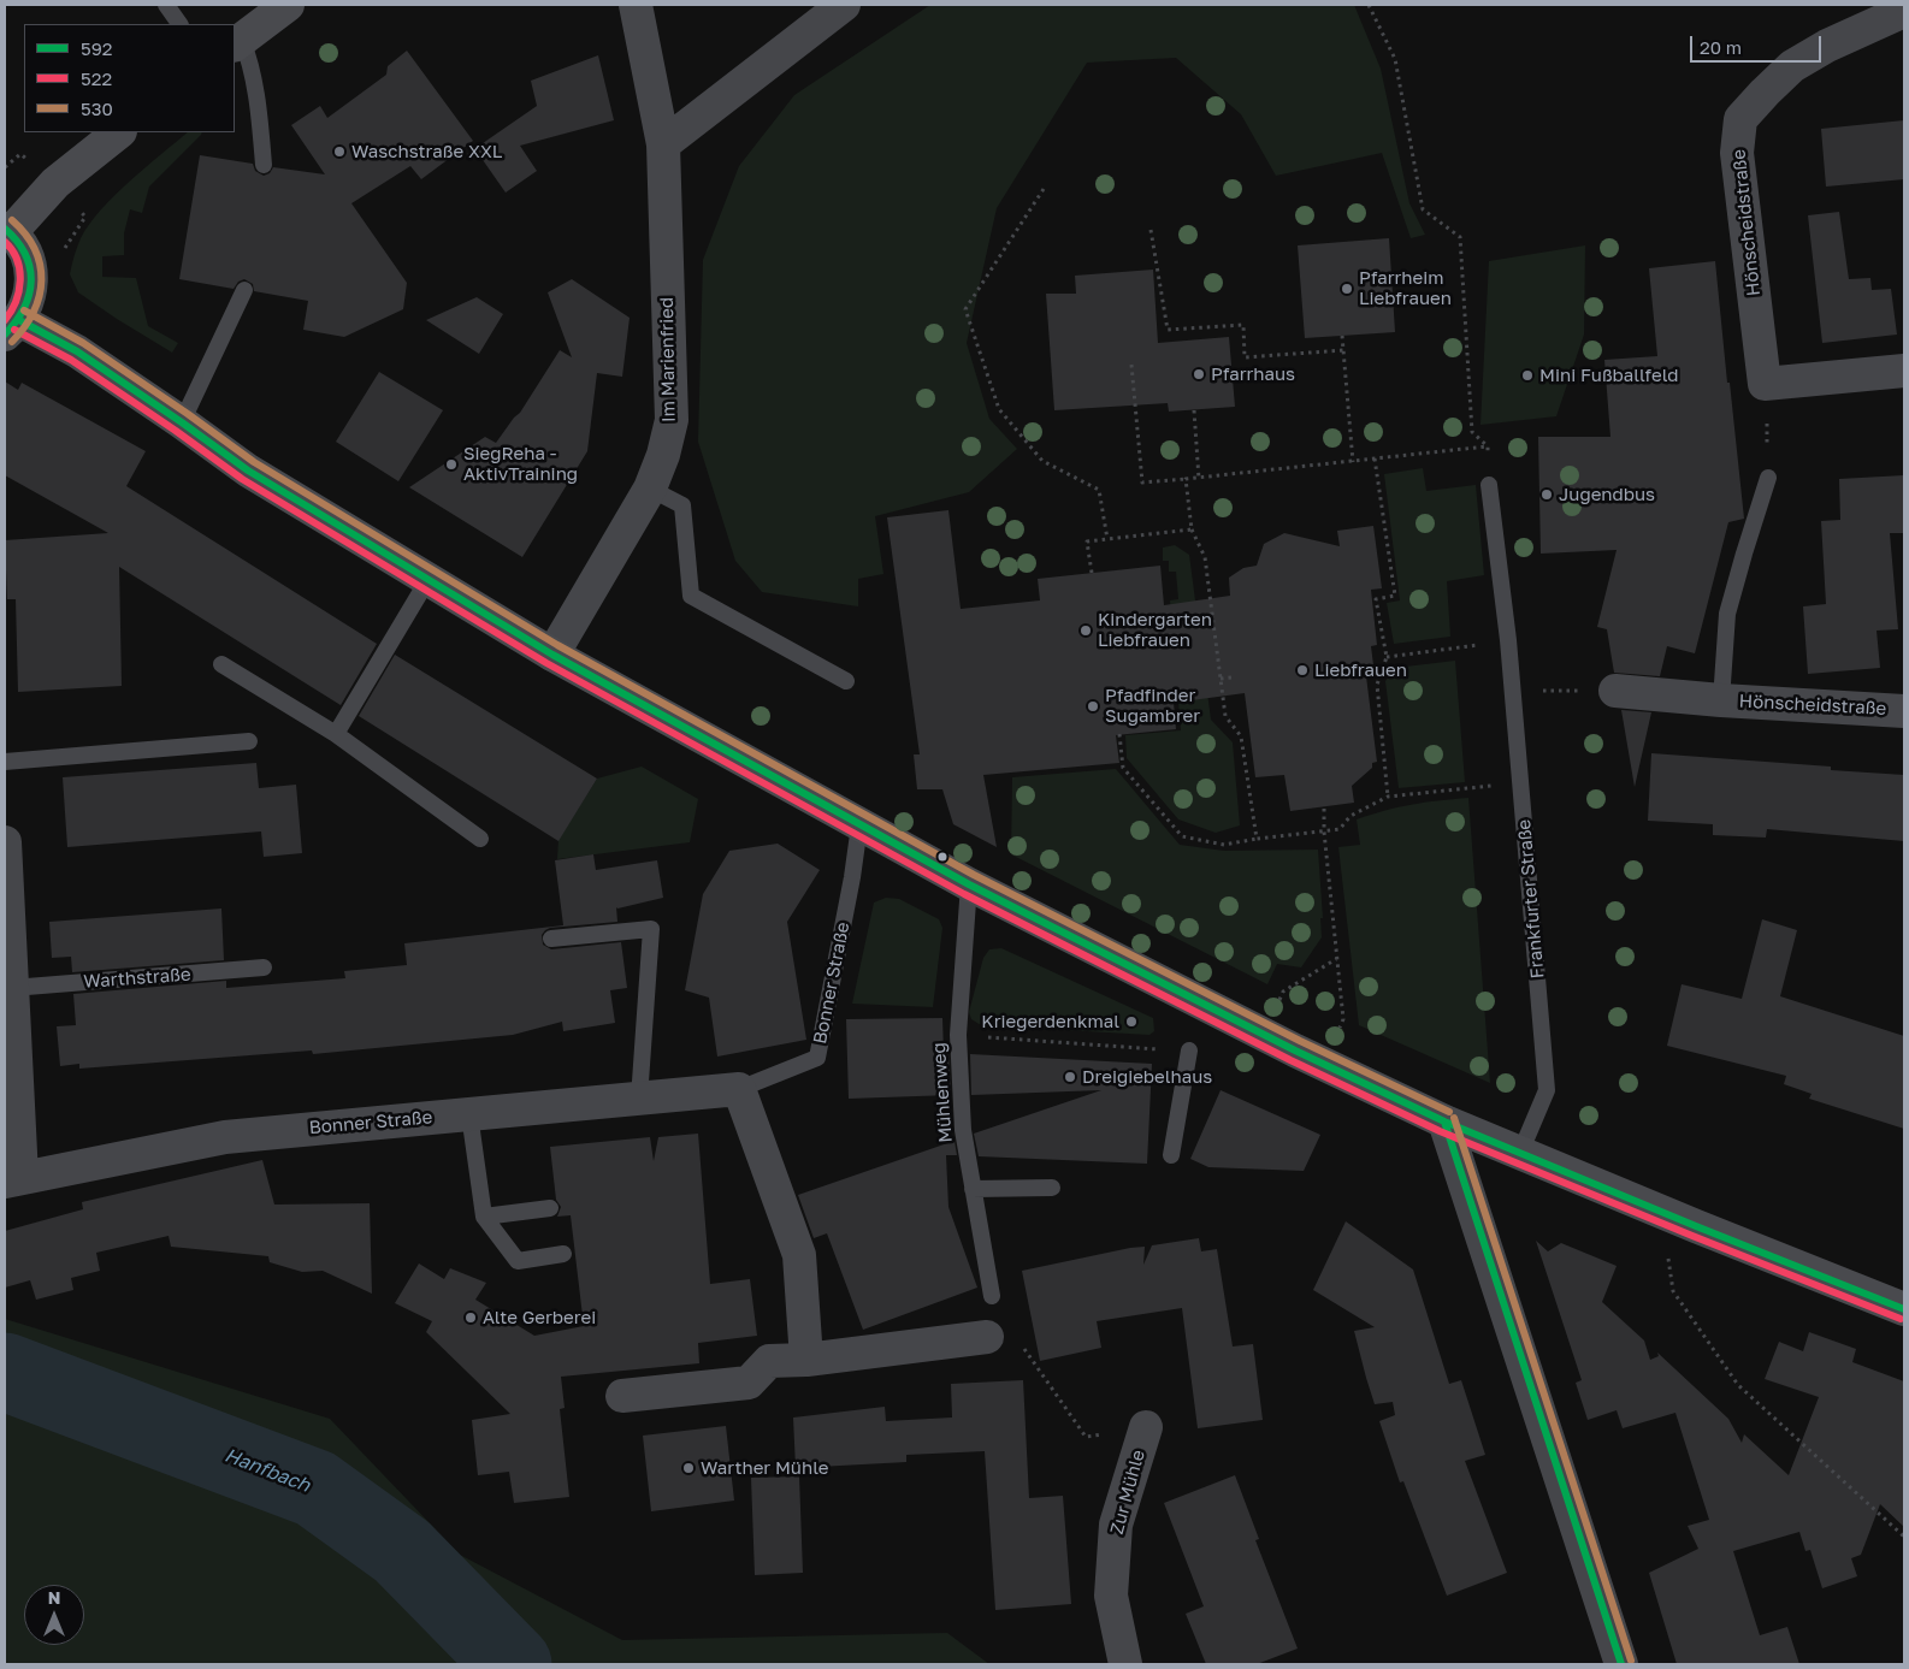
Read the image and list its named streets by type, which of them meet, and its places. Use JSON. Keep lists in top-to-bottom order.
{
  "streets": {
    "street": [
      "Hönscheidstraße",
      "Im Marienfried",
      "Bonner Straße",
      "Zur Mühle"
    ],
    "lane": ["Frankfurter Straße", "Warthstraße", "Mühlenweg"]
  },
  "water": ["Hanfbach"],
  "places": [
    "Waschstraße XXL",
    "Pfarrheim Liebfrauen",
    "Pfarrhaus",
    "Mini Fußballfeld",
    "SiegReha - AktivTraining",
    "Jugendbus",
    "Kindergarten Liebfrauen",
    "Liebfrauen",
    "Pfadfinder Sugambrer",
    "Kriegerdenkmal",
    "Dreigiebelhaus",
    "Alte Gerberei",
    "Warther Mühle"
  ],
  "lines": ["transit line 530", "transit line 592", "transit line 522"],
  "legend": ["592", "522", "530"],
  "scale_bar": "20 m",
  "north": "top"
}
